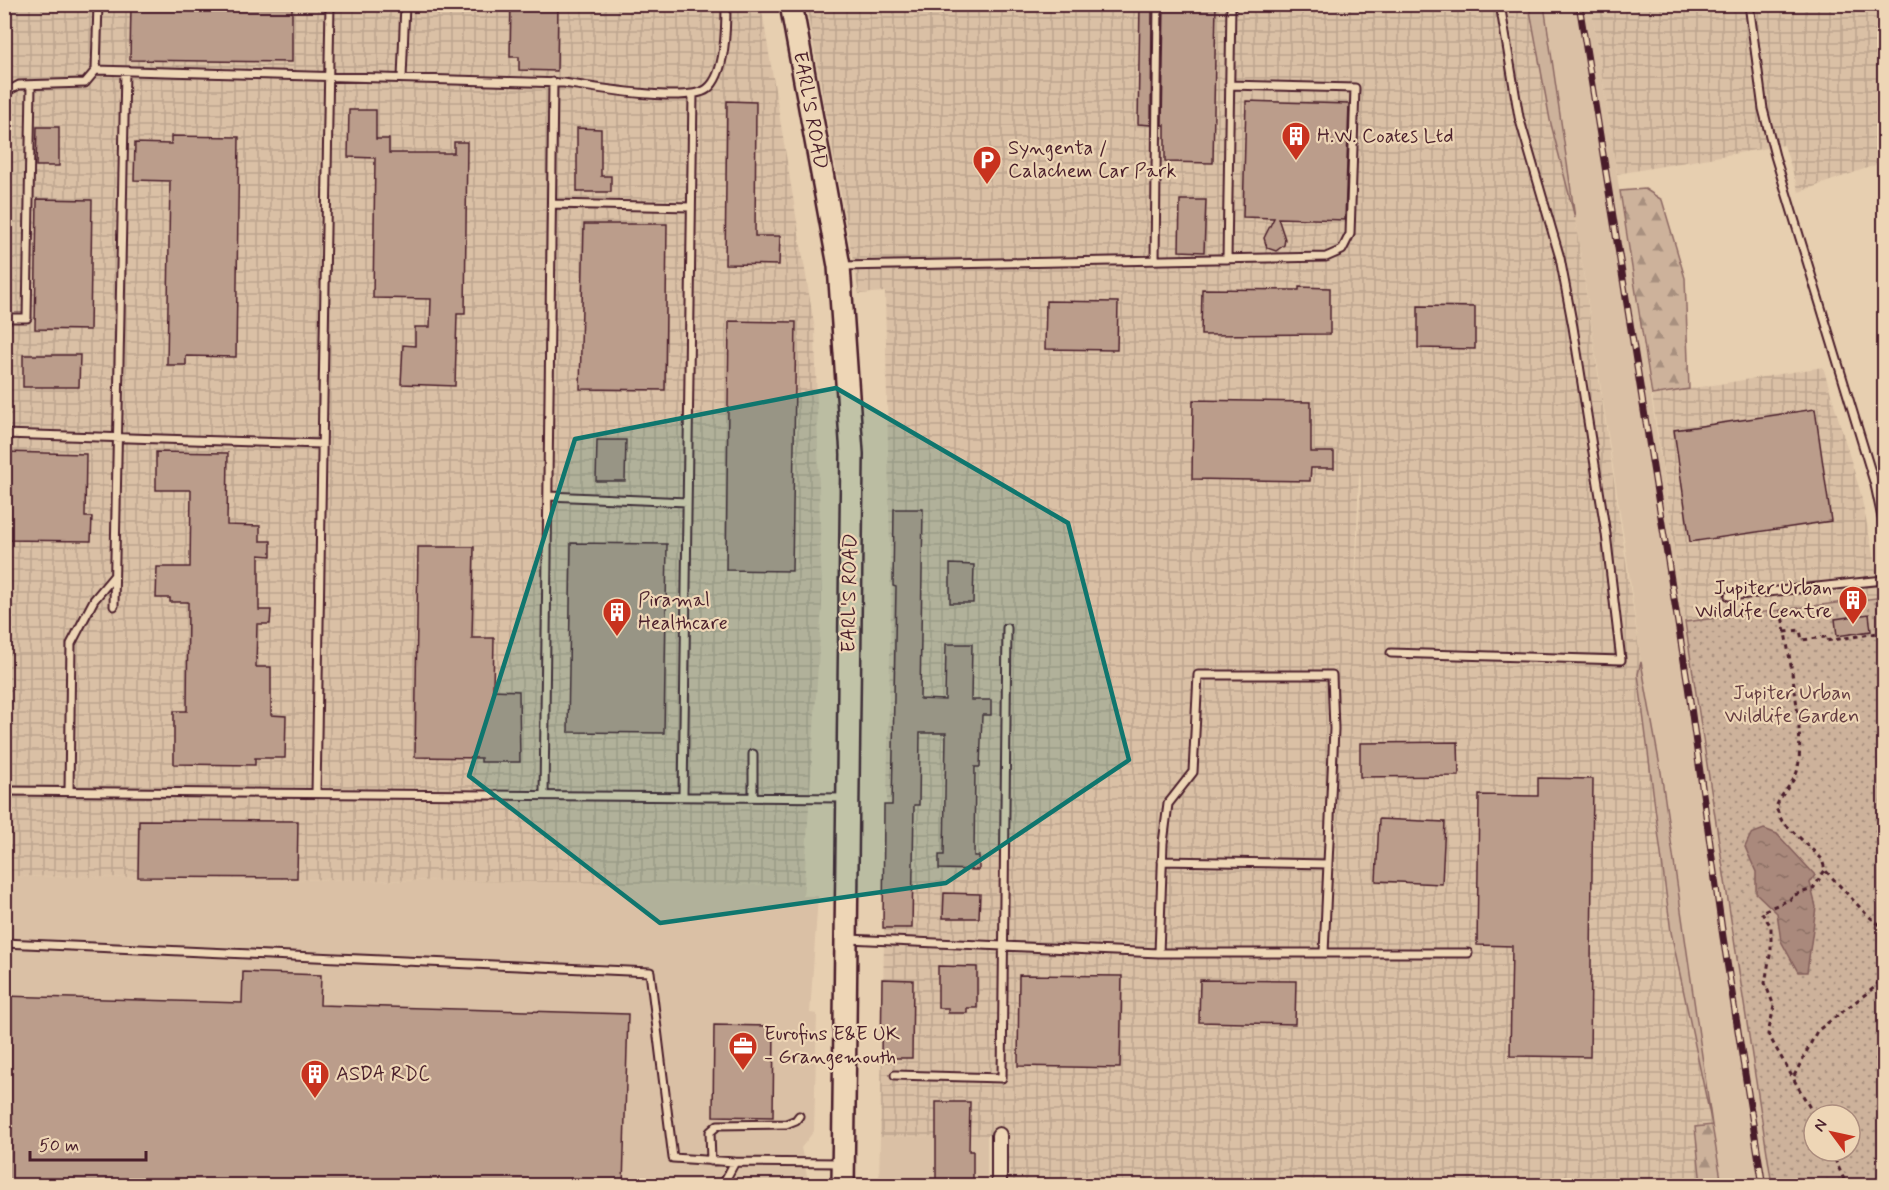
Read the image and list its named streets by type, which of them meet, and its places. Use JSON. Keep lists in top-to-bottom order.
{
  "streets": {
    "main road": ["EARL'S ROAD"]
  },
  "parks": ["Jupiter Urban Wildlife Garden"],
  "places": {
    "building": [
      "H.W. Coates Ltd",
      "Jupiter Urban Wildlife Centre",
      "Piramal Healthcare",
      "ASDA RDC"
    ],
    "parking": ["Syngenta / Calachem Car Park"],
    "office": ["Eurofins E&E UK - Grangemouth"]
  },
  "scale_bar": "50 m",
  "north": "top left"
}
